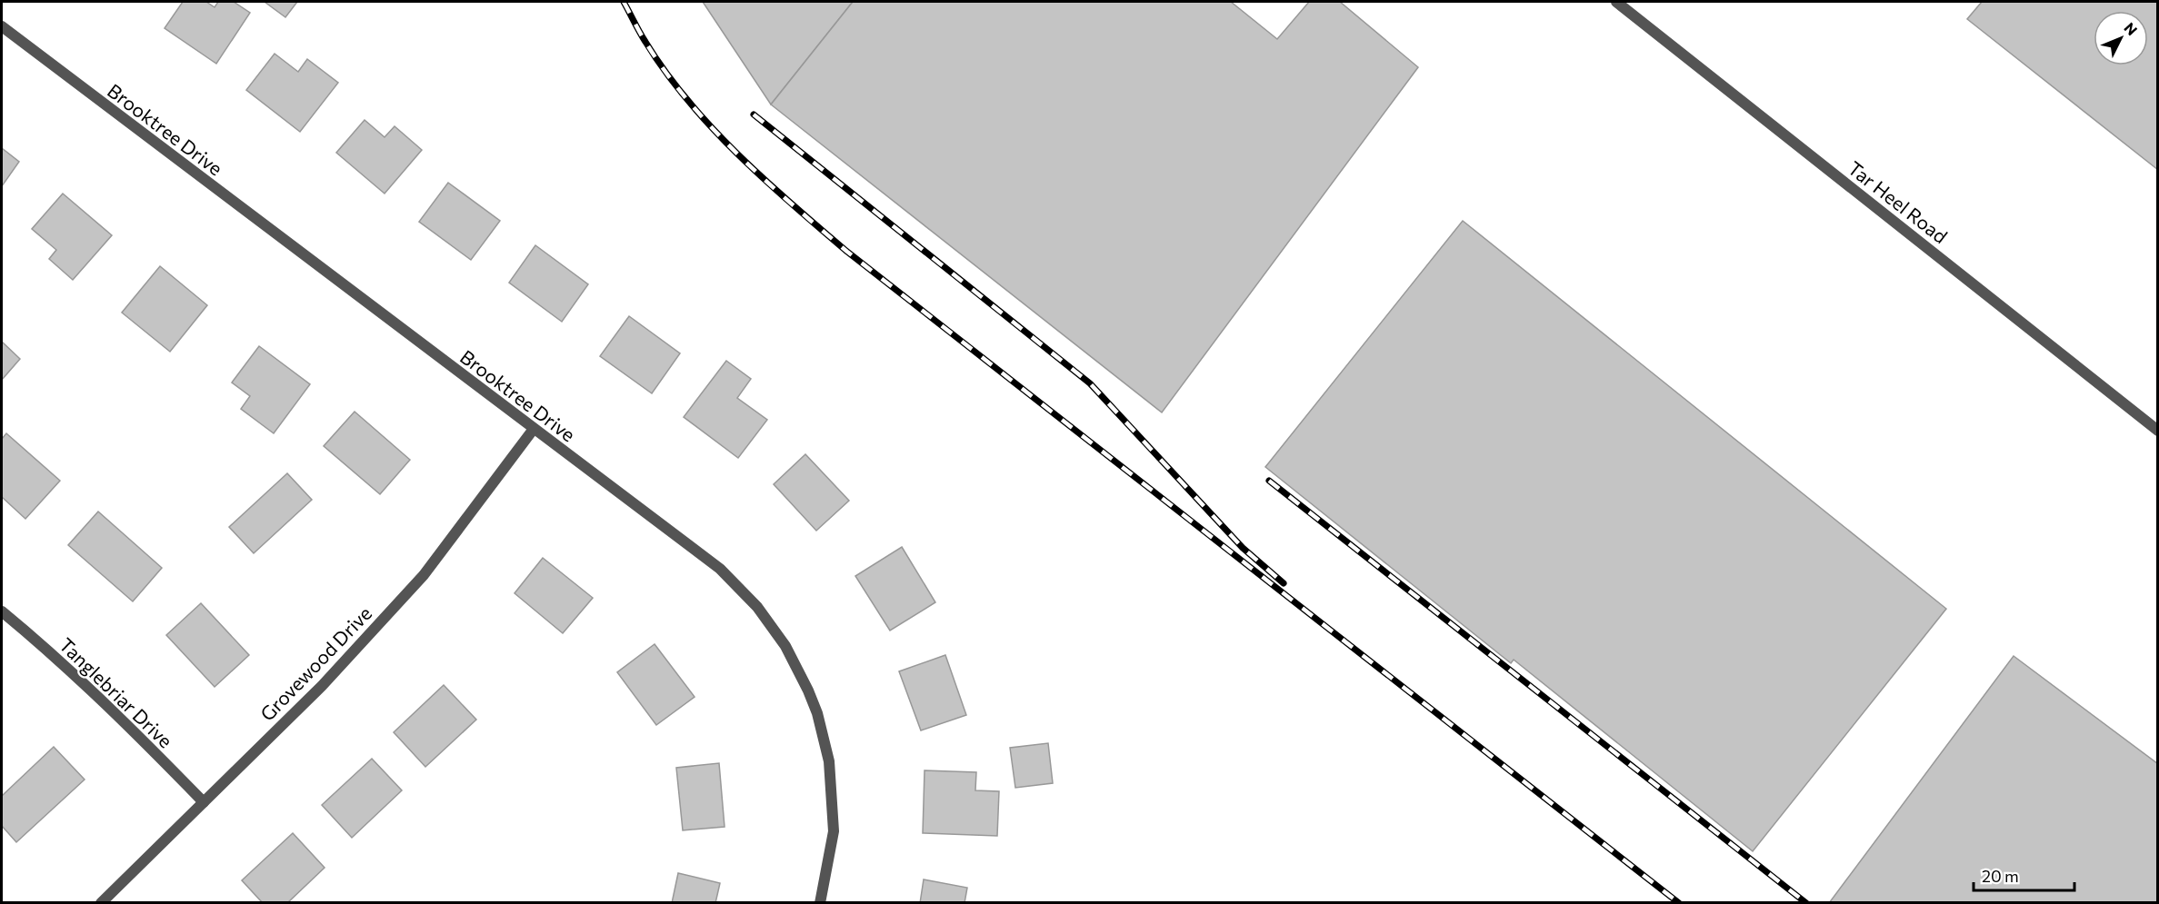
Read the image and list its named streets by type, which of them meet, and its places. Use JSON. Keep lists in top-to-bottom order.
{
  "streets": {
    "street": [
      "Brooktree Drive",
      "Tar Heel Road",
      "Grovewood Drive",
      "Tanglebriar Drive"
    ]
  },
  "crossings": [
    ["Brooktree Drive", "Grovewood Drive"],
    ["Grovewood Drive", "Tanglebriar Drive"]
  ],
  "scale_bar": "20 m",
  "north": "top right"
}
